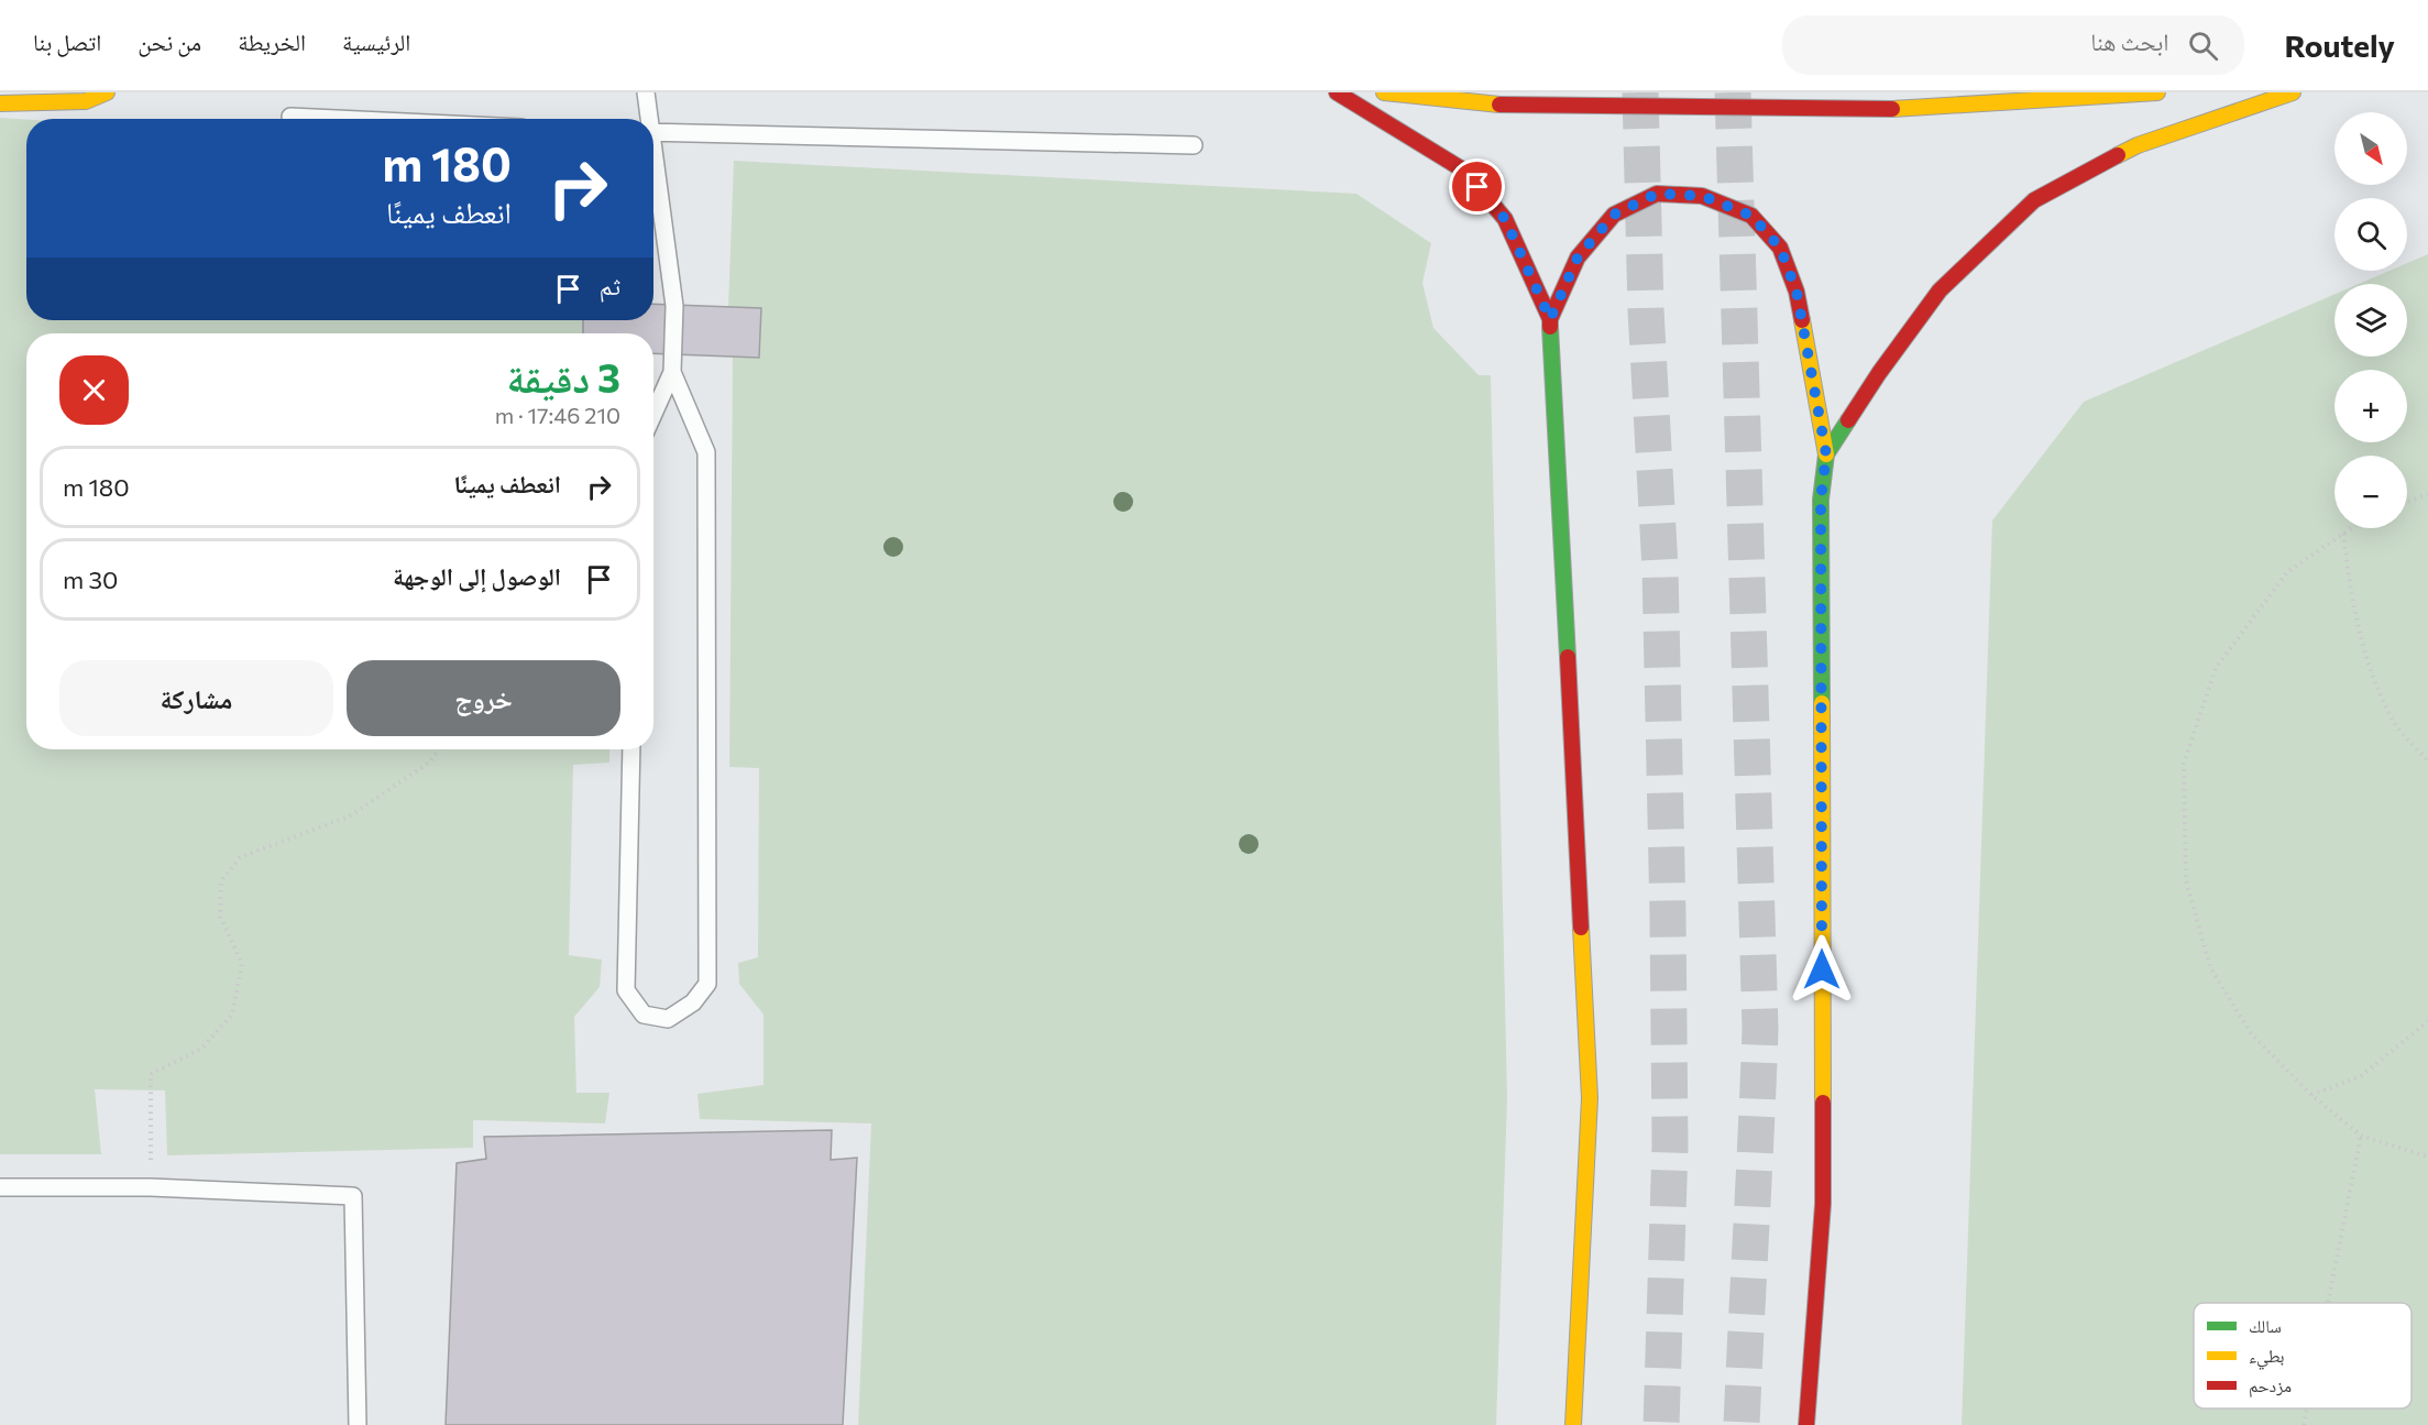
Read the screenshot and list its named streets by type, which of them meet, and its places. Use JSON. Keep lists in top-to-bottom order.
{
  "legend": ["سالك", "بطيء", "مزدحم"],
  "north": "bottom right",
  "page": {
    "header": "Routely",
    "search": "ابحث هنا",
    "nav": [
      "الرئيسية",
      "الخريطة",
      "من نحن",
      "اتصل بنا"
    ],
    "map_buttons": ["+", "−"],
    "turn": ["180 m", "انعطف يمينًا"],
    "then": "ثم",
    "heading": ["3 دقيقة", "210 m · 17:46"],
    "list": [
      {
        "name": "انعطف يمينًا",
        "value": "180 m"
      },
      {
        "name": "الوصول إلى الوجهة",
        "value": "30 m"
      }
    ],
    "buttons": ["خروج", "مشاركة"]
  }
}
